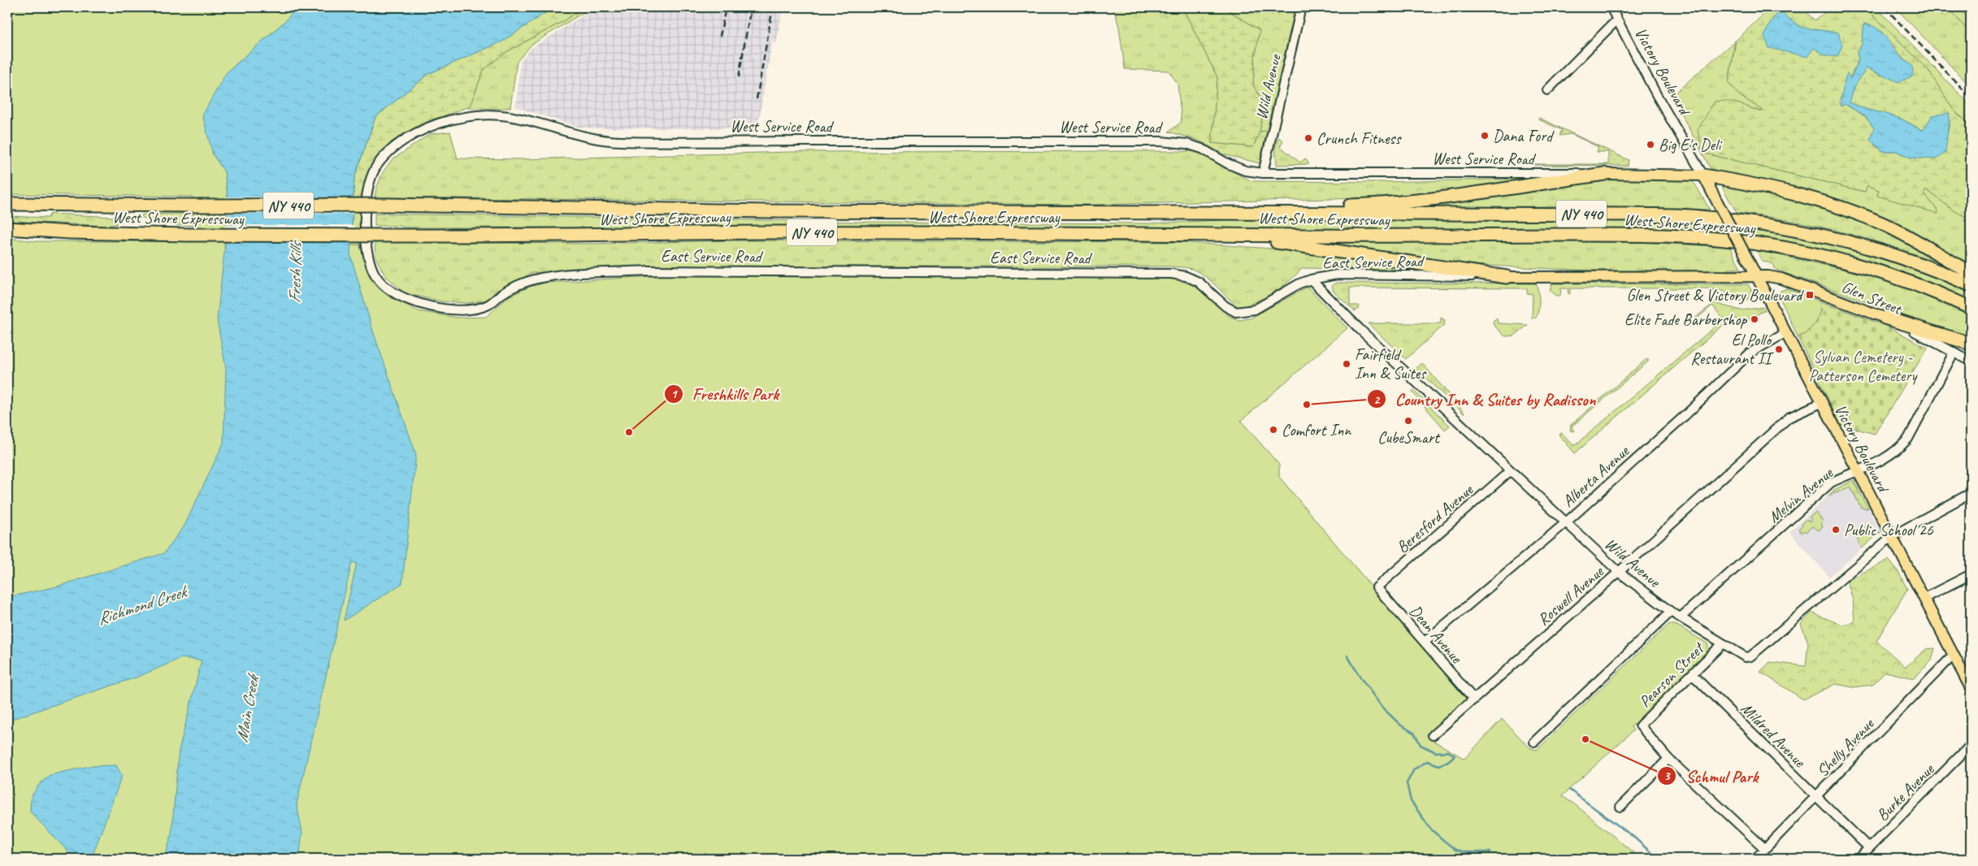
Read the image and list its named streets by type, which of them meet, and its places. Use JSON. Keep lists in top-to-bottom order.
{
  "streets": {
    "highway": ["NY 440", "West Shore Expressway"],
    "main road": [
      "Victory Boulevard",
      "West Service Road",
      "East Service Road",
      "Glen Street"
    ],
    "street": [
      "Wild Avenue",
      "Alberta Avenue",
      "Melvin Avenue",
      "Beresford Avenue",
      "Roswell Avenue",
      "Dean Avenue",
      "Pearson Street",
      "Mildred Avenue",
      "Shelly Avenue",
      "Burke Avenue"
    ]
  },
  "crossings": [
    ["Victory Boulevard", "Wild Avenue"],
    ["Victory Boulevard", "West Service Road"],
    ["Victory Boulevard", "East Service Road"],
    ["Victory Boulevard", "Glen Street"],
    ["Victory Boulevard", "Alberta Avenue"],
    ["Victory Boulevard", "Melvin Avenue"],
    ["Victory Boulevard", "Roswell Avenue"],
    ["Victory Boulevard", "Shelly Avenue"],
    ["Wild Avenue", "West Service Road"],
    ["Wild Avenue", "East Service Road"],
    ["Wild Avenue", "Alberta Avenue"],
    ["Wild Avenue", "Melvin Avenue"],
    ["Wild Avenue", "Beresford Avenue"],
    ["Wild Avenue", "Roswell Avenue"],
    ["Wild Avenue", "Pearson Street"],
    ["West Service Road", "East Service Road"],
    ["East Service Road", "Glen Street"],
    ["Glen Street", "Melvin Avenue"],
    ["Alberta Avenue", "Dean Avenue"],
    ["Beresford Avenue", "Dean Avenue"],
    ["Roswell Avenue", "Dean Avenue"],
    ["Pearson Street", "Mildred Avenue"],
    ["Mildred Avenue", "Shelly Avenue"],
    ["Mildred Avenue", "Burke Avenue"]
  ],
  "water": ["Fresh Kills", "Richmond Creek", "Main Creek"],
  "parks": ["Sylvan Cemetery - Patterson Cemetery"],
  "places": {
    "other": [
      "Dana Ford",
      "Crunch Fitness",
      "Big E's Deli",
      "Elite Fade Barbershop",
      "El Pollo Restaurant II",
      "Fairfield Inn & Suites",
      "Country Inn & Suites by Radisson",
      "CubeSmart",
      "Comfort Inn",
      "Freshkills Park",
      "Public School 26",
      "Schmul Park"
    ],
    "transit": ["Glen Street & Victory Boulevard"]
  }
}
